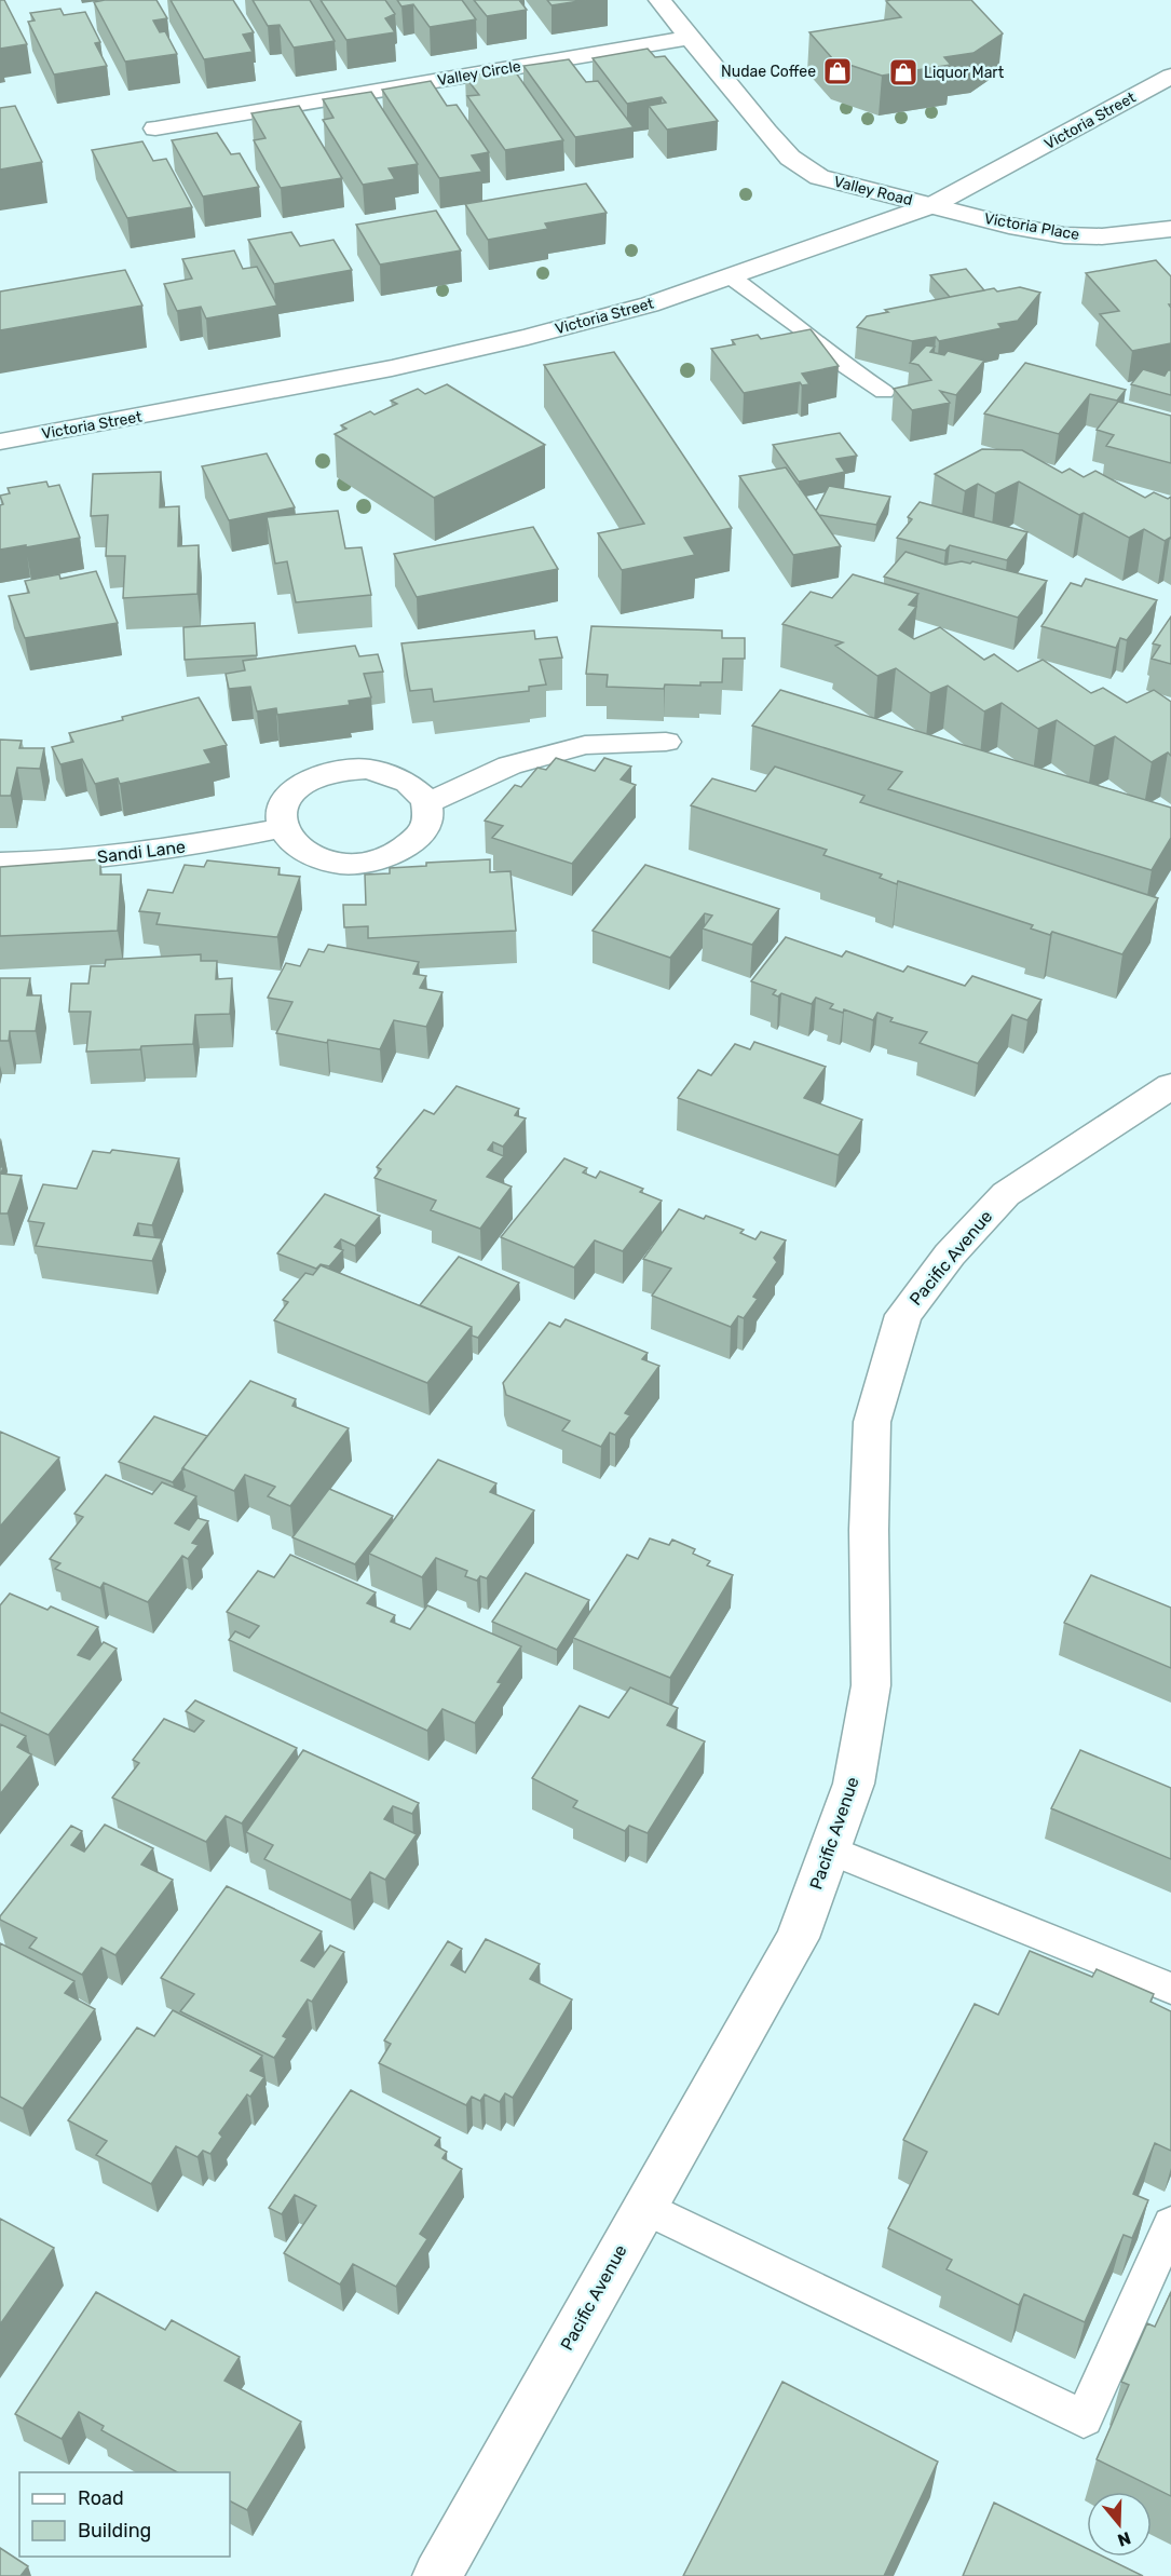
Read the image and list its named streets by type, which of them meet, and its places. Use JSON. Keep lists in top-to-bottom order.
{
  "streets": {
    "street": [
      "Valley Circle",
      "Victoria Street",
      "Valley Road",
      "Victoria Place",
      "Sandi Lane",
      "Pacific Avenue"
    ]
  },
  "crossings": [
    ["Valley Circle", "Valley Road"],
    ["Victoria Street", "Valley Road"],
    ["Victoria Street", "Victoria Place"],
    ["Valley Road", "Victoria Place"]
  ],
  "places": {
    "shop": ["Nudae Coffee", "Liquor Mart"]
  },
  "legend": ["Road", "Building"],
  "north": "bottom"
}
